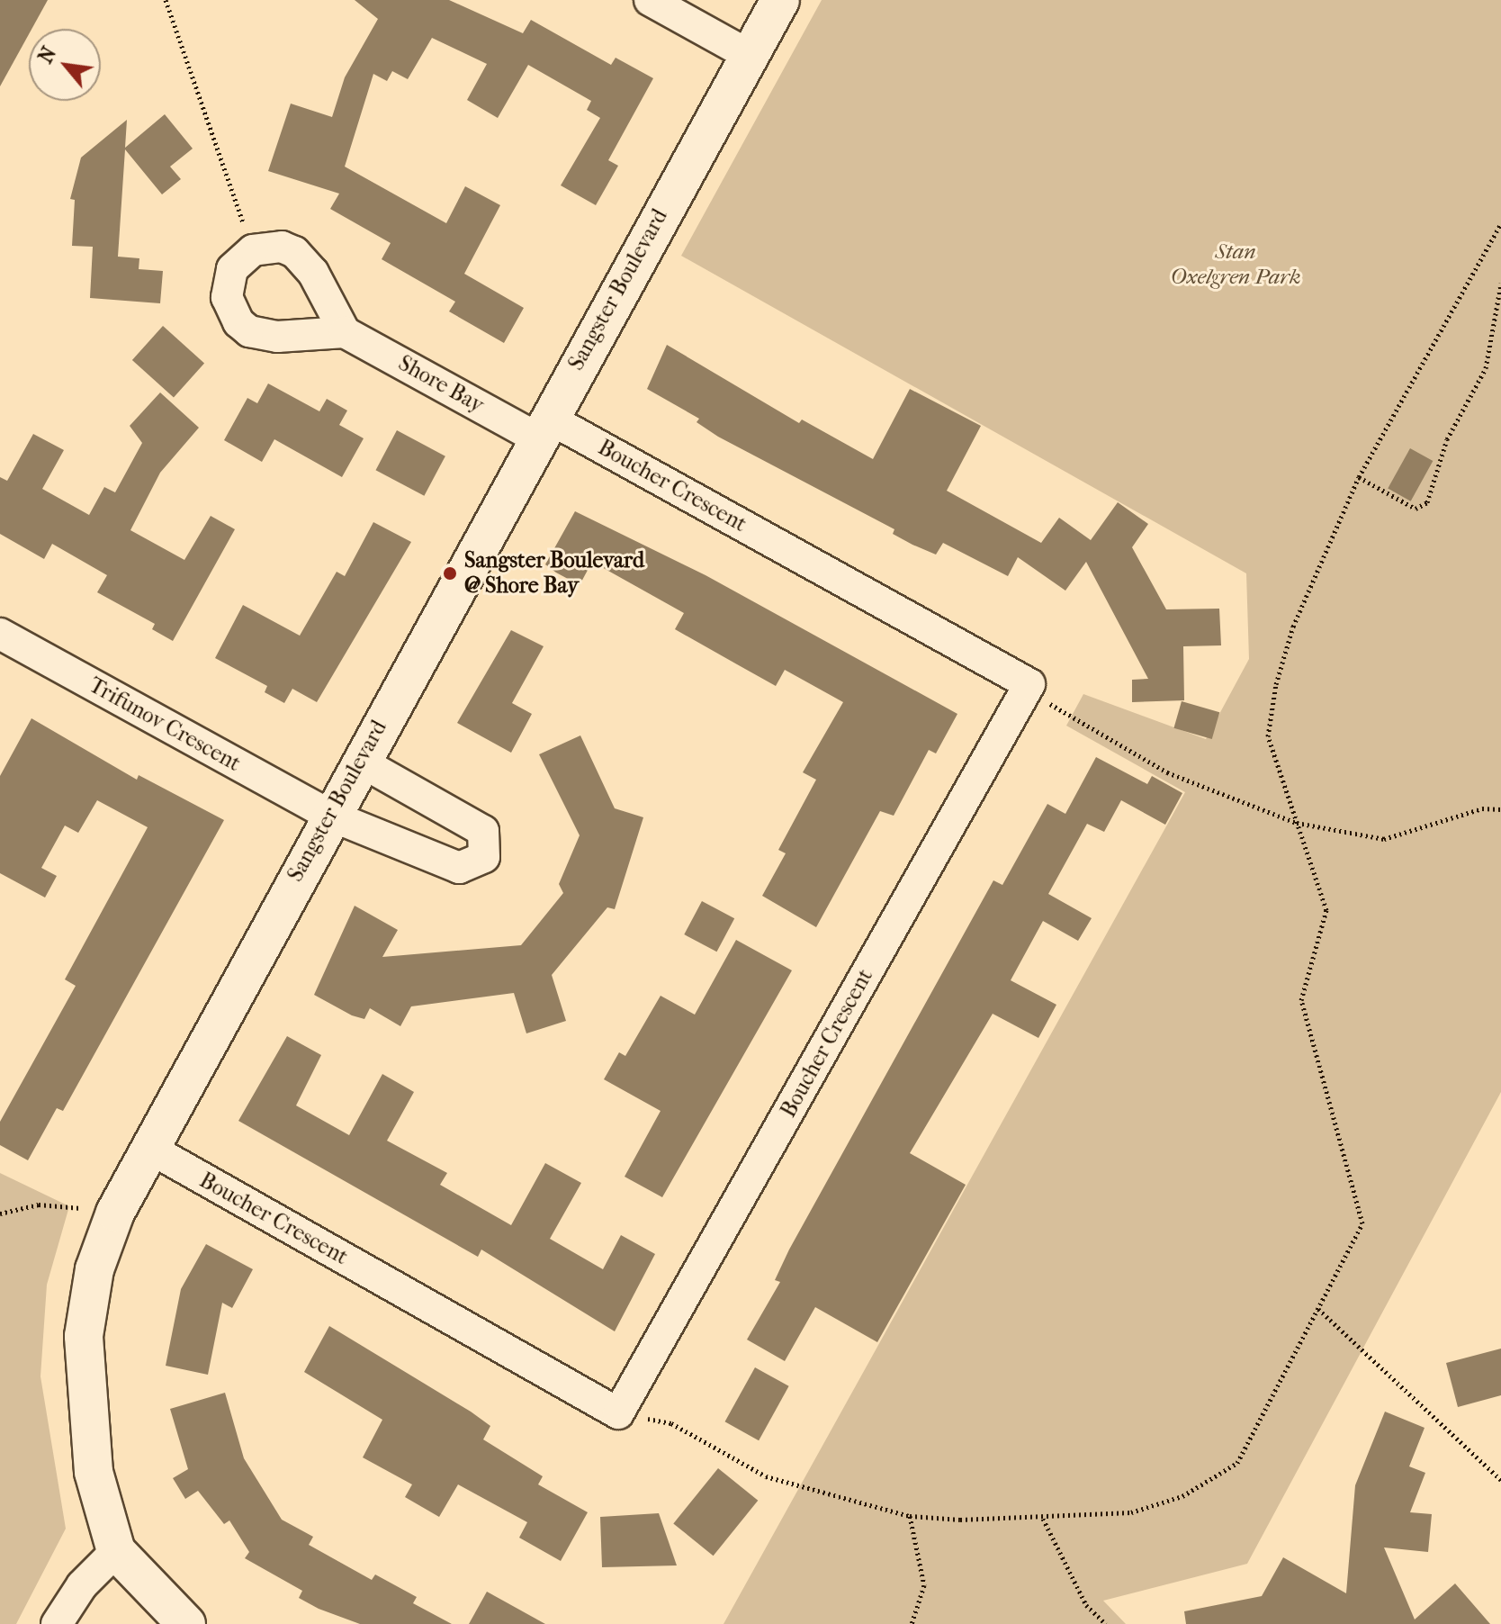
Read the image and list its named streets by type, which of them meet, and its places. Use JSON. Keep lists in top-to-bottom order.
{
  "streets": {
    "street": [
      "Sangster Boulevard",
      "Shore Bay",
      "Boucher Crescent",
      "Trifunov Crescent"
    ]
  },
  "crossings": [
    ["Sangster Boulevard", "Shore Bay"],
    ["Sangster Boulevard", "Boucher Crescent"],
    ["Sangster Boulevard", "Trifunov Crescent"],
    ["Shore Bay", "Boucher Crescent"]
  ],
  "parks": ["Stan Oxelgren Park"],
  "places": ["Sangster Boulevard @ Shore Bay"],
  "north": "top left"
}
